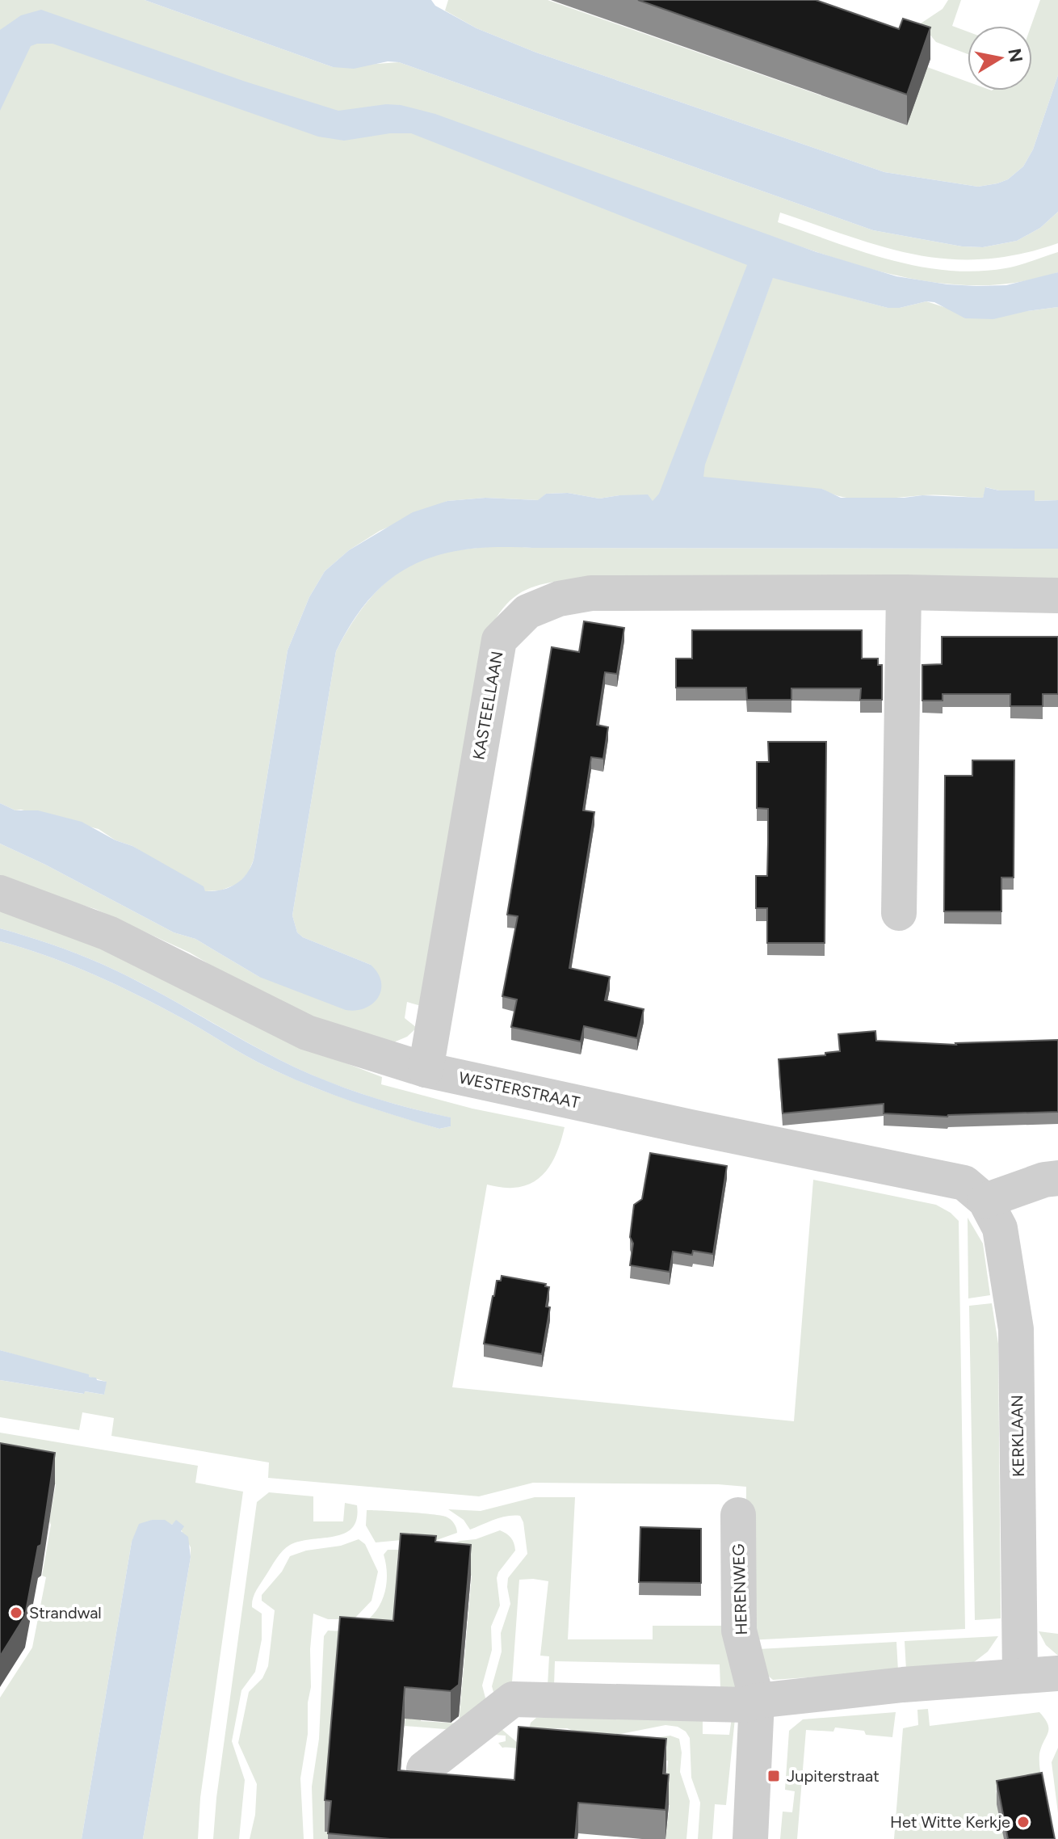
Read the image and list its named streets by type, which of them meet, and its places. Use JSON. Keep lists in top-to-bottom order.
{
  "streets": {
    "street": [
      "KASTEELLAAN",
      "WESTERSTRAAT",
      "KERKLAAN",
      "HERENWEG"
    ]
  },
  "crossings": [
    ["KASTEELLAAN", "WESTERSTRAAT"],
    ["WESTERSTRAAT", "KERKLAAN"]
  ],
  "places": {
    "other": ["Strandwal", "Het Witte Kerkje"],
    "transit": ["Jupiterstraat"]
  },
  "north": "right"
}
